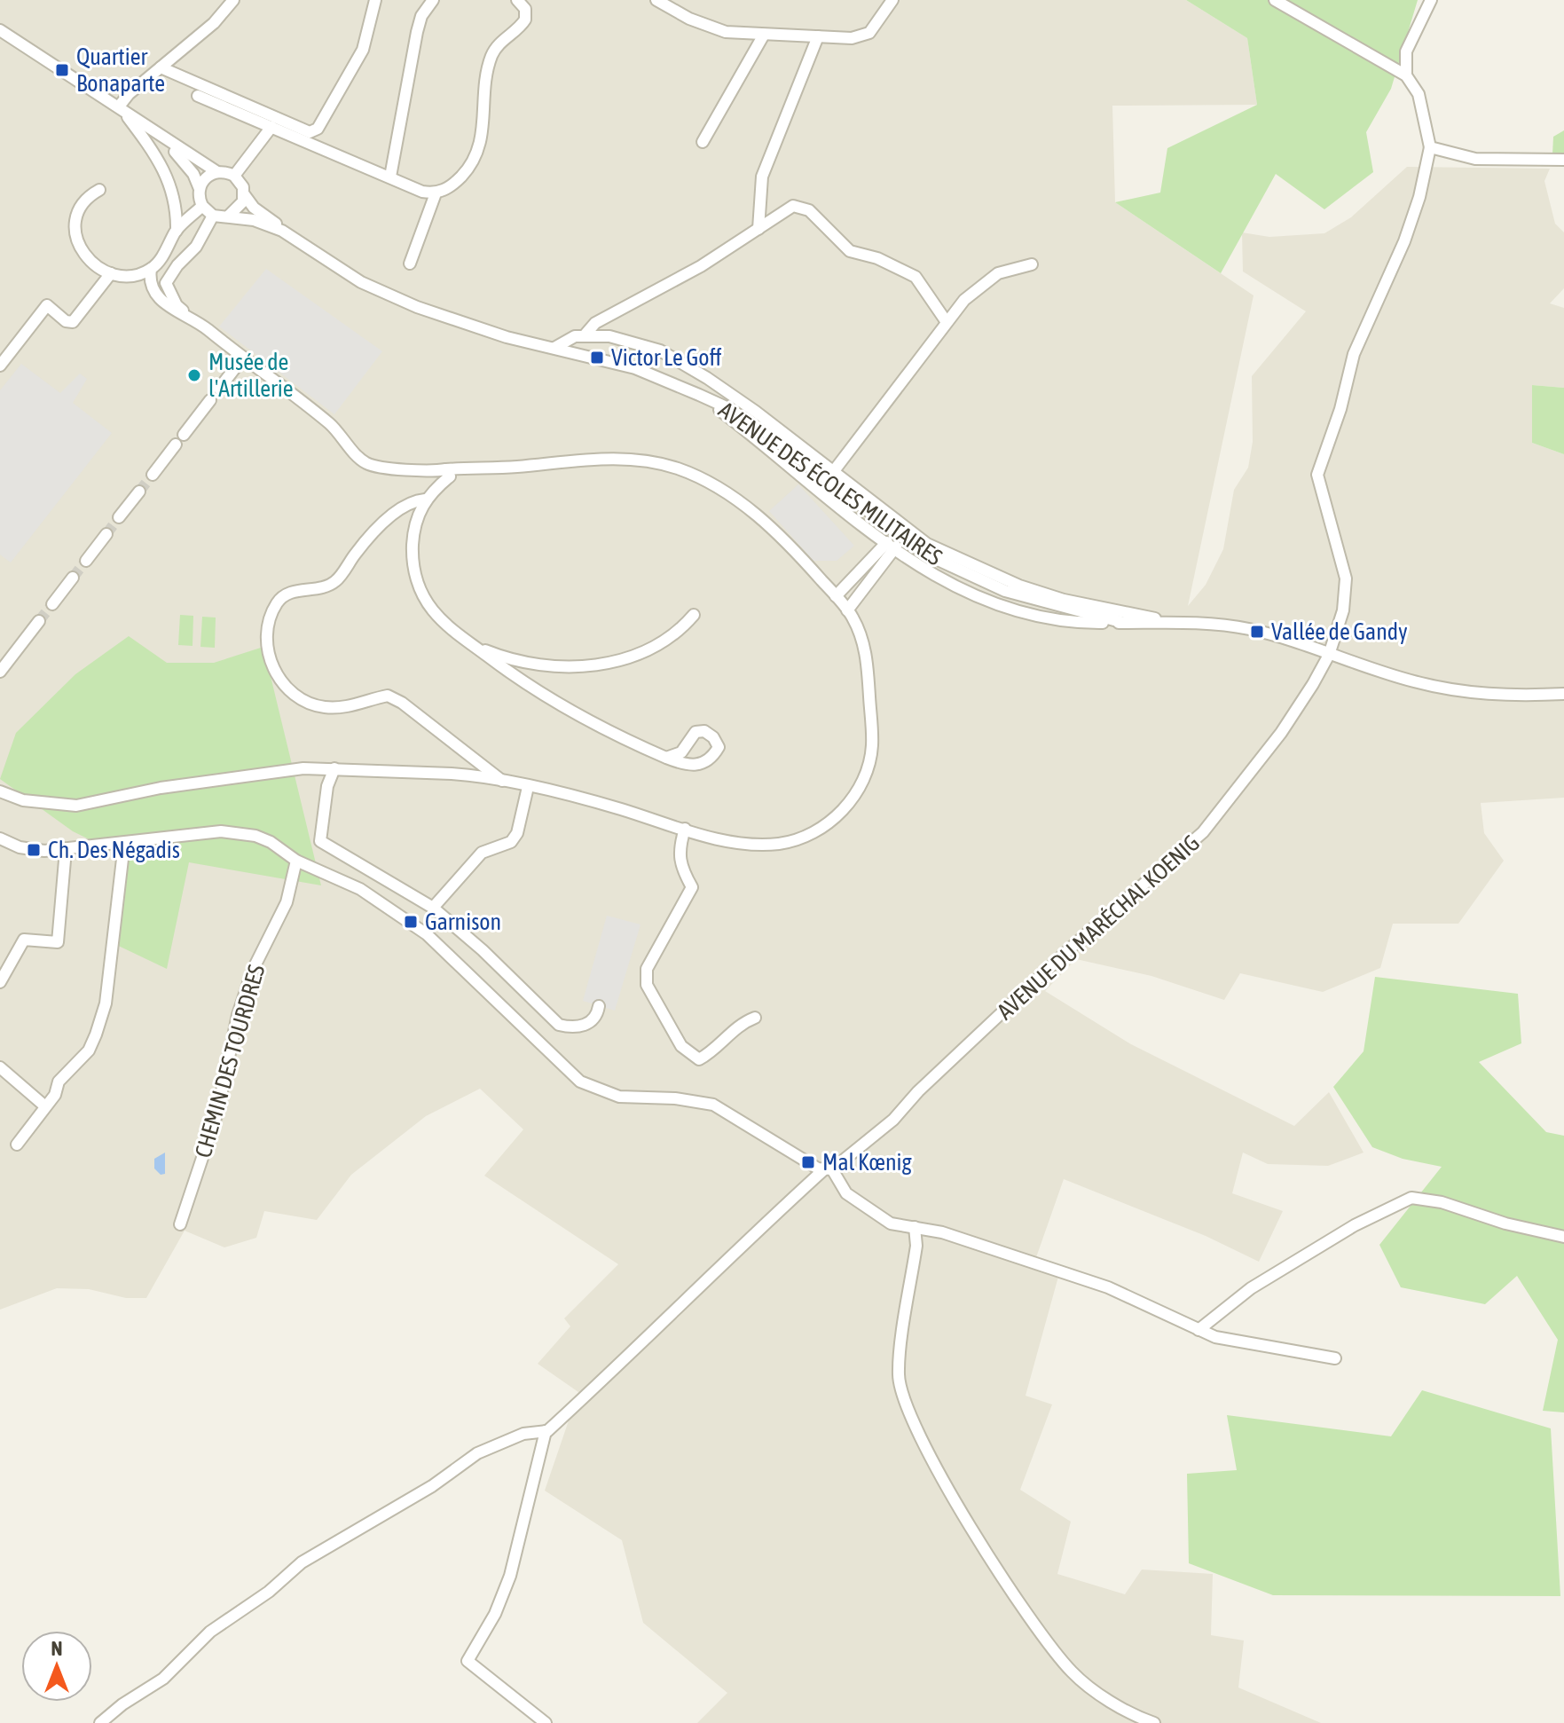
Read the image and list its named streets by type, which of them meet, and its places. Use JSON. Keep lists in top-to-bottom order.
{
  "streets": {
    "street": ["AVENUE DES ÉCOLES MILITAIRES", "AVENUE DU MARÉCHAL KOENIG", "CHEMIN DES TOURDRES"]
  },
  "crossings": [
    ["AVENUE DES ÉCOLES MILITAIRES", "AVENUE DU MARÉCHAL KOENIG"]
  ],
  "places": {
    "transit": [
      "Quartier Bonaparte",
      "Victor Le Goff",
      "Vallée de Gandy",
      "Ch. Des Négadis",
      "Garnison",
      "Mal Kœnig"
    ],
    "other": ["Musée de l'Artillerie"]
  },
  "north": "top"
}
